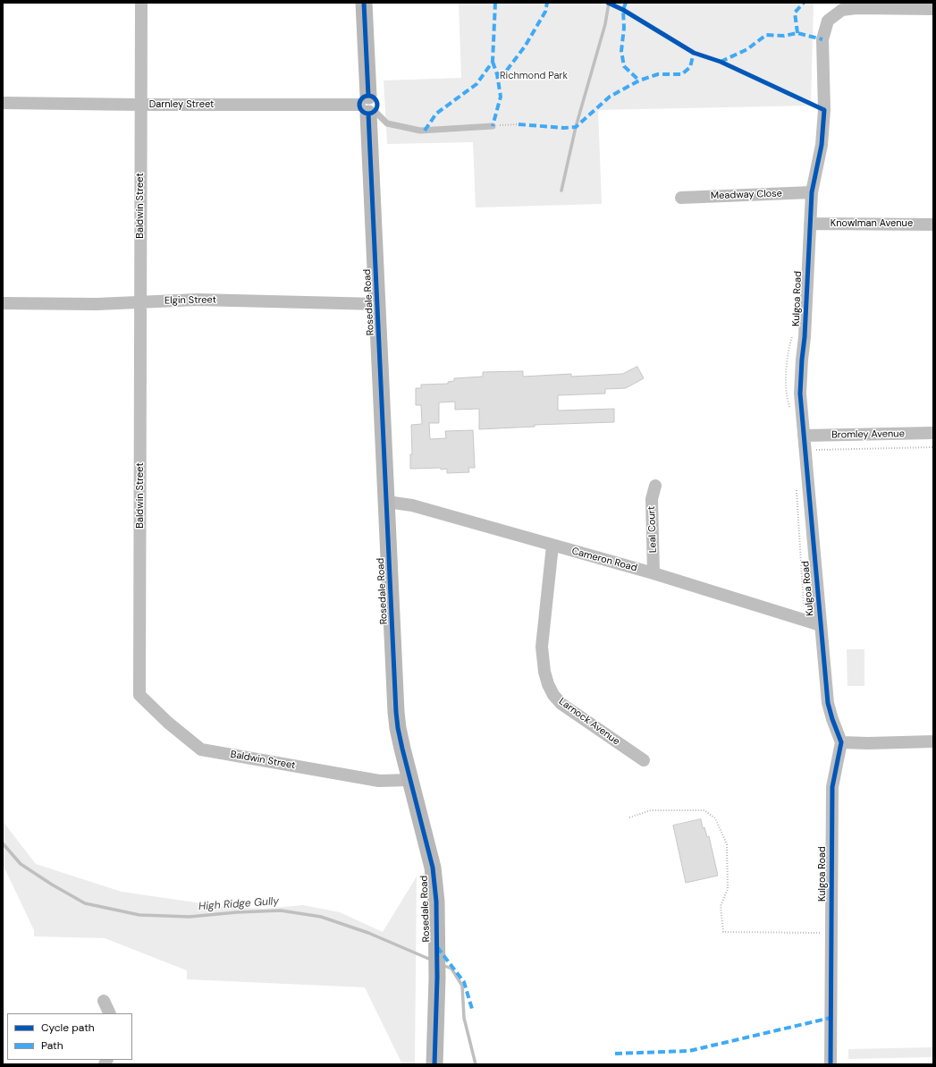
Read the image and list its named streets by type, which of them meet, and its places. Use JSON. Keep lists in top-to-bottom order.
{
  "streets": {
    "street": [
      "Darnley Street",
      "Meadway Close",
      "Baldwin Street",
      "Knowlman Avenue",
      "Kulgoa Road",
      "Elgin Street",
      "Rosedale Road",
      "Bromley Avenue",
      "Leal Court",
      "Cameron Road",
      "Larnock Avenue"
    ]
  },
  "crossings": [
    ["Darnley Street", "Baldwin Street"],
    ["Darnley Street", "Rosedale Road"],
    ["Meadway Close", "Kulgoa Road"],
    ["Baldwin Street", "Elgin Street"],
    ["Baldwin Street", "Rosedale Road"],
    ["Knowlman Avenue", "Kulgoa Road"],
    ["Kulgoa Road", "Bromley Avenue"],
    ["Kulgoa Road", "Cameron Road"],
    ["Elgin Street", "Rosedale Road"],
    ["Rosedale Road", "Cameron Road"],
    ["Leal Court", "Cameron Road"],
    ["Cameron Road", "Larnock Avenue"]
  ],
  "water": ["High Ridge Gully"],
  "parks": ["Richmond Park"],
  "legend": ["Cycle path", "Path"]
}
